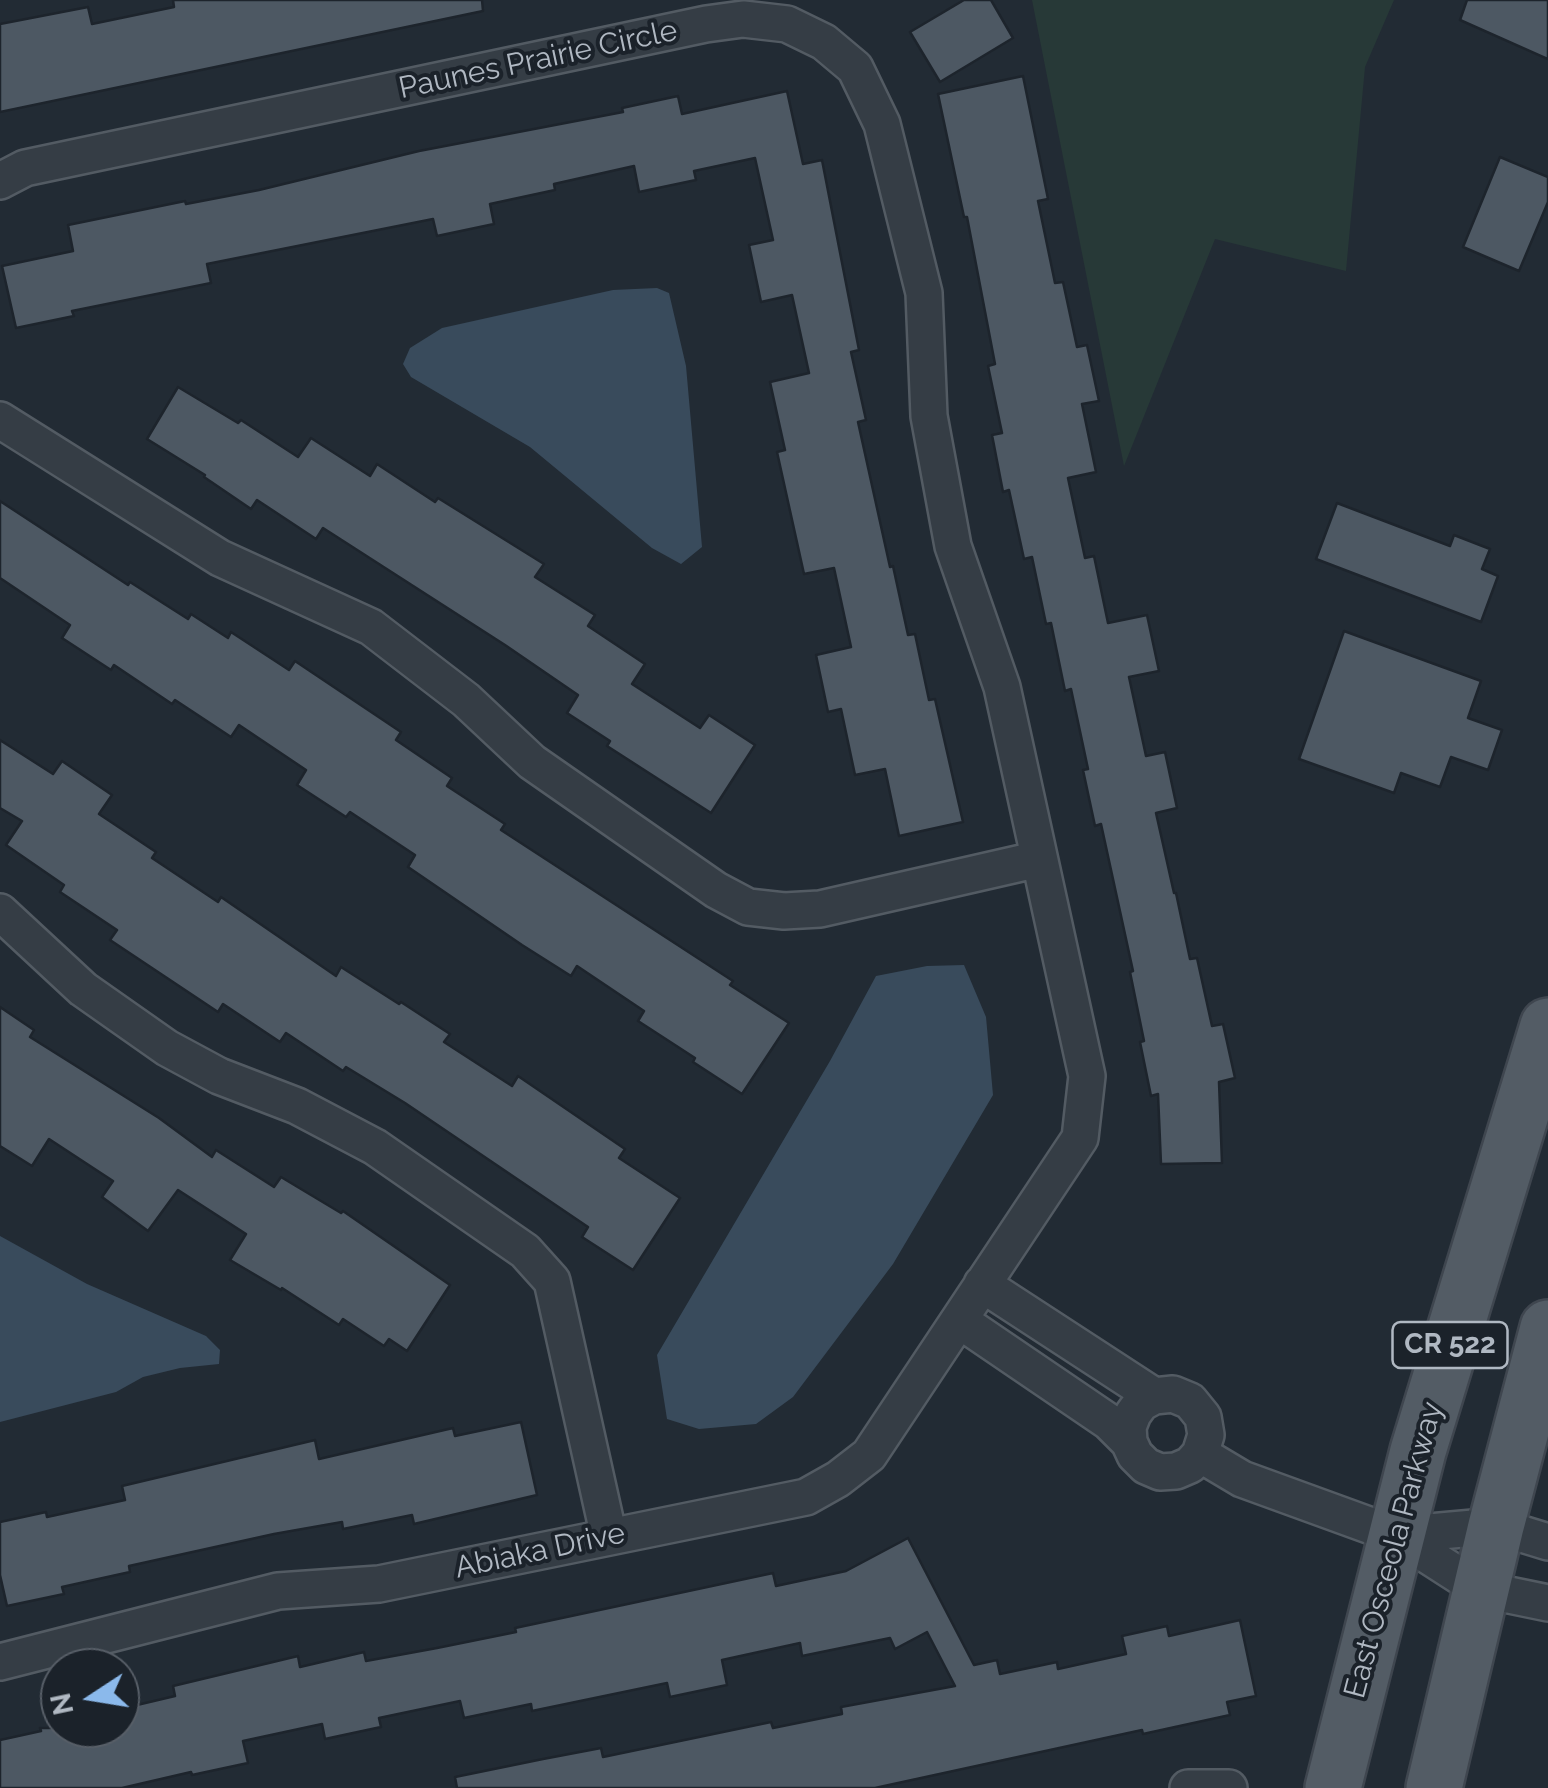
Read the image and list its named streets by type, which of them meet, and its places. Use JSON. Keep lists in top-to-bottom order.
{
  "streets": {
    "main road": ["CR 522", "East Osceola Parkway"],
    "street": ["Paunes Prairie Circle", "Abiaka Drive"]
  },
  "crossings": [
    ["Paunes Prairie Circle", "Abiaka Drive"]
  ],
  "north": "left"
}
